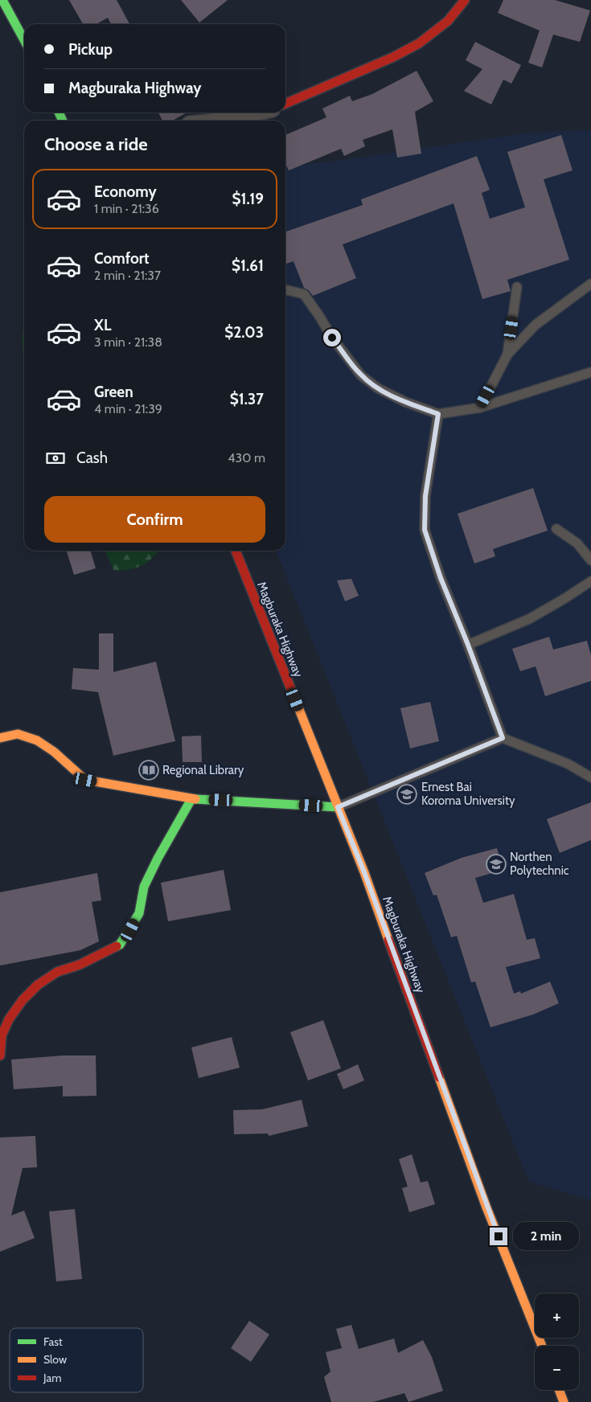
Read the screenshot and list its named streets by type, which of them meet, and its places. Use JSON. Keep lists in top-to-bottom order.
{
  "streets": {
    "main road": ["Magburaka Highway"]
  },
  "places": {
    "library": ["Regional Library"],
    "school or university": ["Ernest Bai Koroma University", "Northen Polytechnic"]
  },
  "legend": ["Fast", "Slow", "Jam"],
  "page": {
    "banner": ["Pickup", "Magburaka Highway"],
    "heading": "Choose a ride",
    "list": [
      {
        "name": "Economy",
        "note": "1 min · 21:36",
        "value": "$1.19"
      },
      {
        "name": "Comfort",
        "note": "2 min · 21:37",
        "value": "$1.61"
      },
      {
        "name": "XL",
        "note": "3 min · 21:38",
        "value": "$2.03"
      },
      {
        "name": "Green",
        "note": "4 min · 21:39",
        "value": "$1.37"
      }
    ],
    "pay": ["Cash", "430 m"],
    "buttons": "Confirm",
    "bubble": "2 min",
    "map_buttons": ["+", "−"]
  }
}
